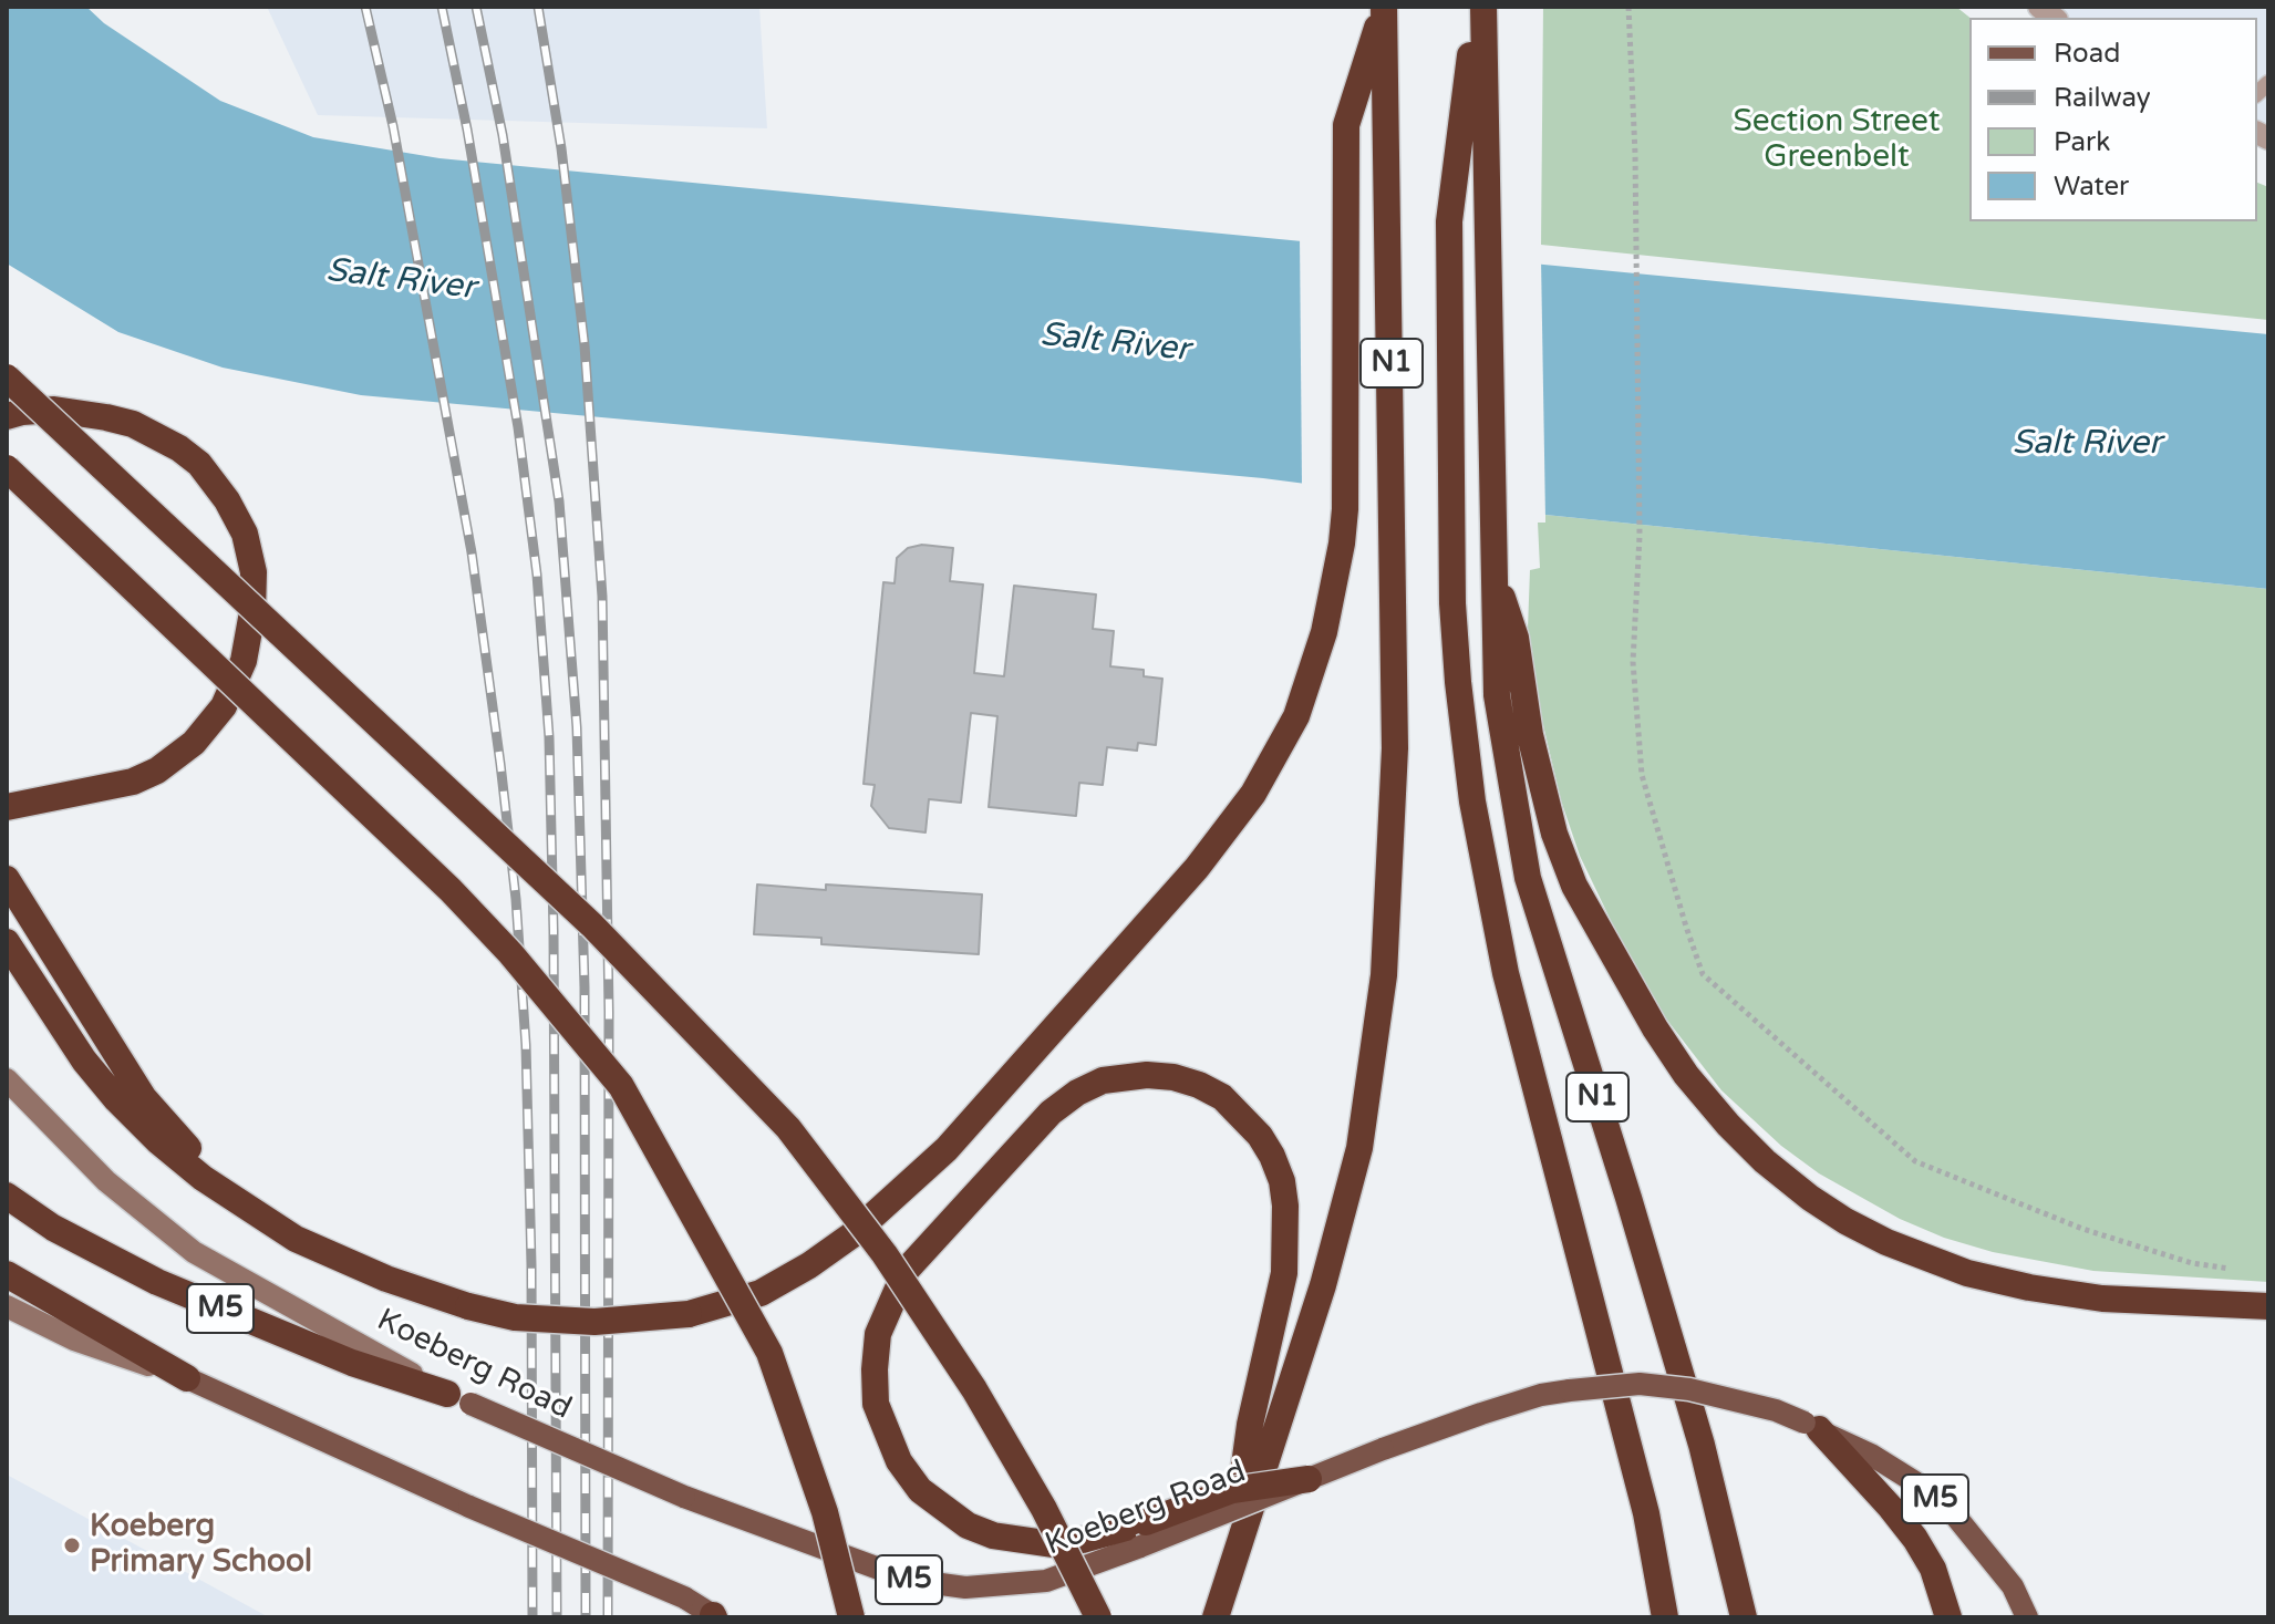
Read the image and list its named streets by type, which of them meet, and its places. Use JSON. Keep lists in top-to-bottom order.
{
  "streets": {
    "highway": ["N1", "M5"],
    "main road": ["Koeberg Road"]
  },
  "crossings": [
    ["M5", "Koeberg Road"]
  ],
  "water": ["Salt River"],
  "parks": ["Section Street Greenbelt"],
  "places": ["Koeberg Primary School"],
  "legend": [
    "Road",
    "Railway",
    "Park",
    "Water"
  ]
}
